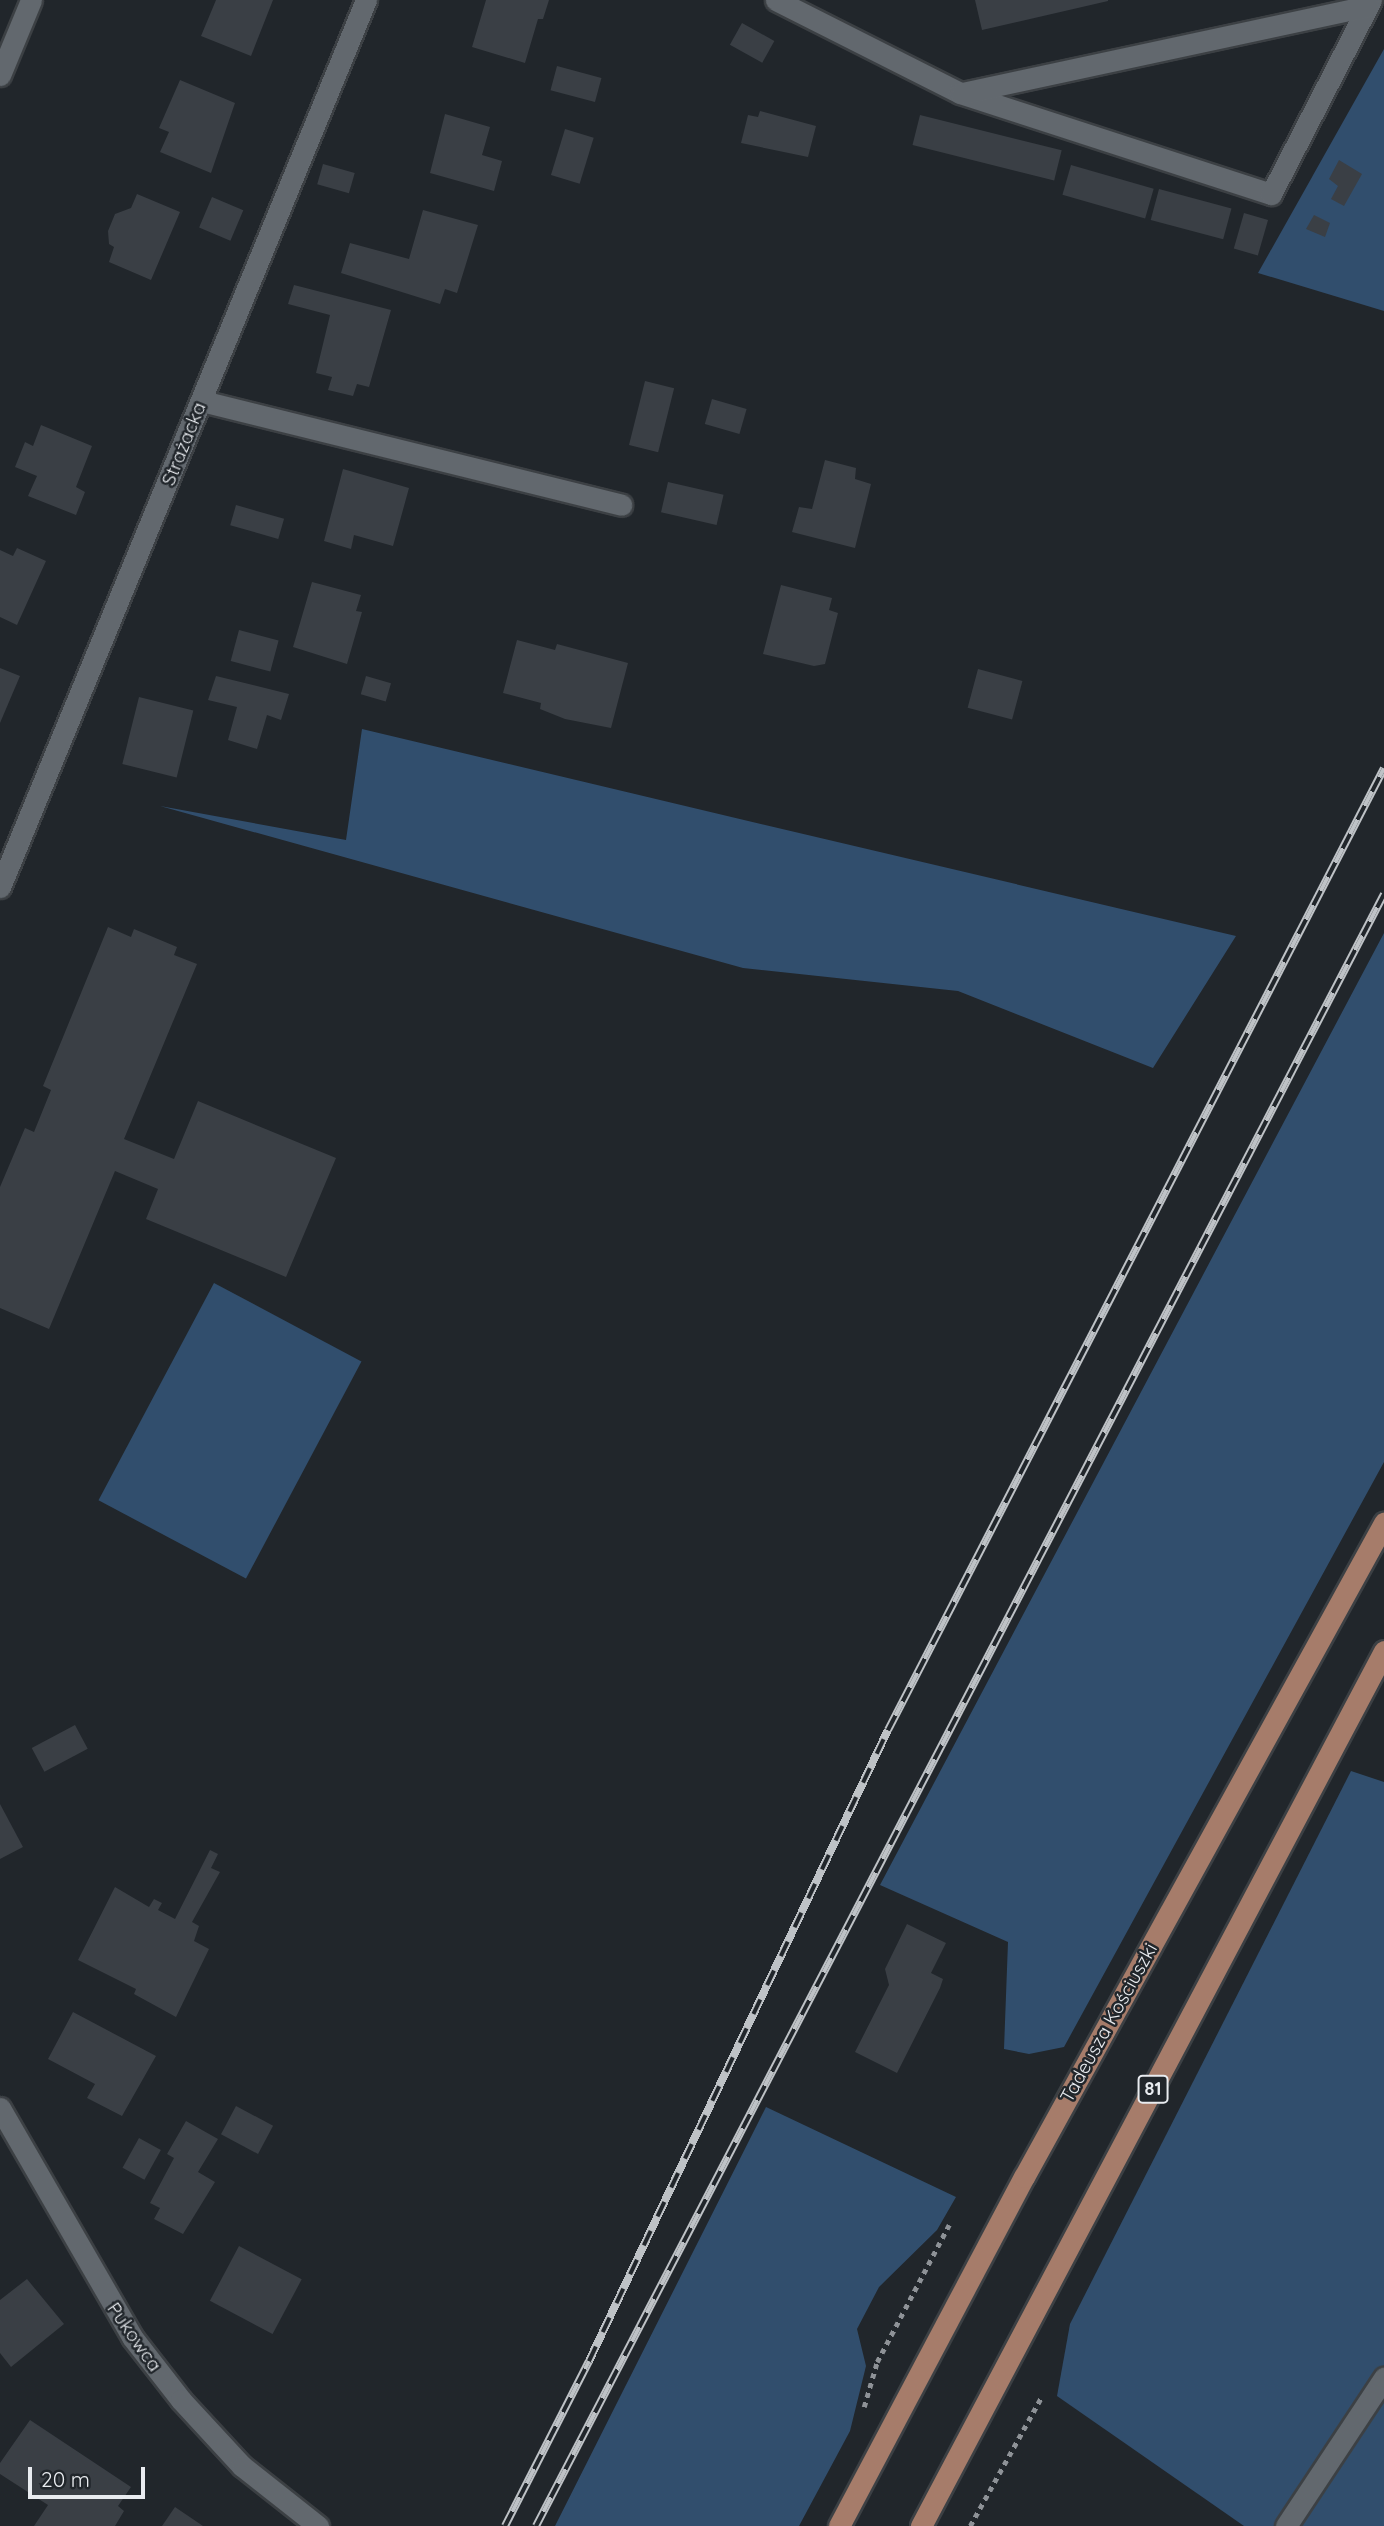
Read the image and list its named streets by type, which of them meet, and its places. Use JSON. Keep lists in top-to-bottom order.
{
  "streets": {
    "main road": ["Tadeusza Kościuszki", "81"],
    "street": ["Strażacka", "Pukowca"]
  },
  "scale_bar": "20 m"
}
